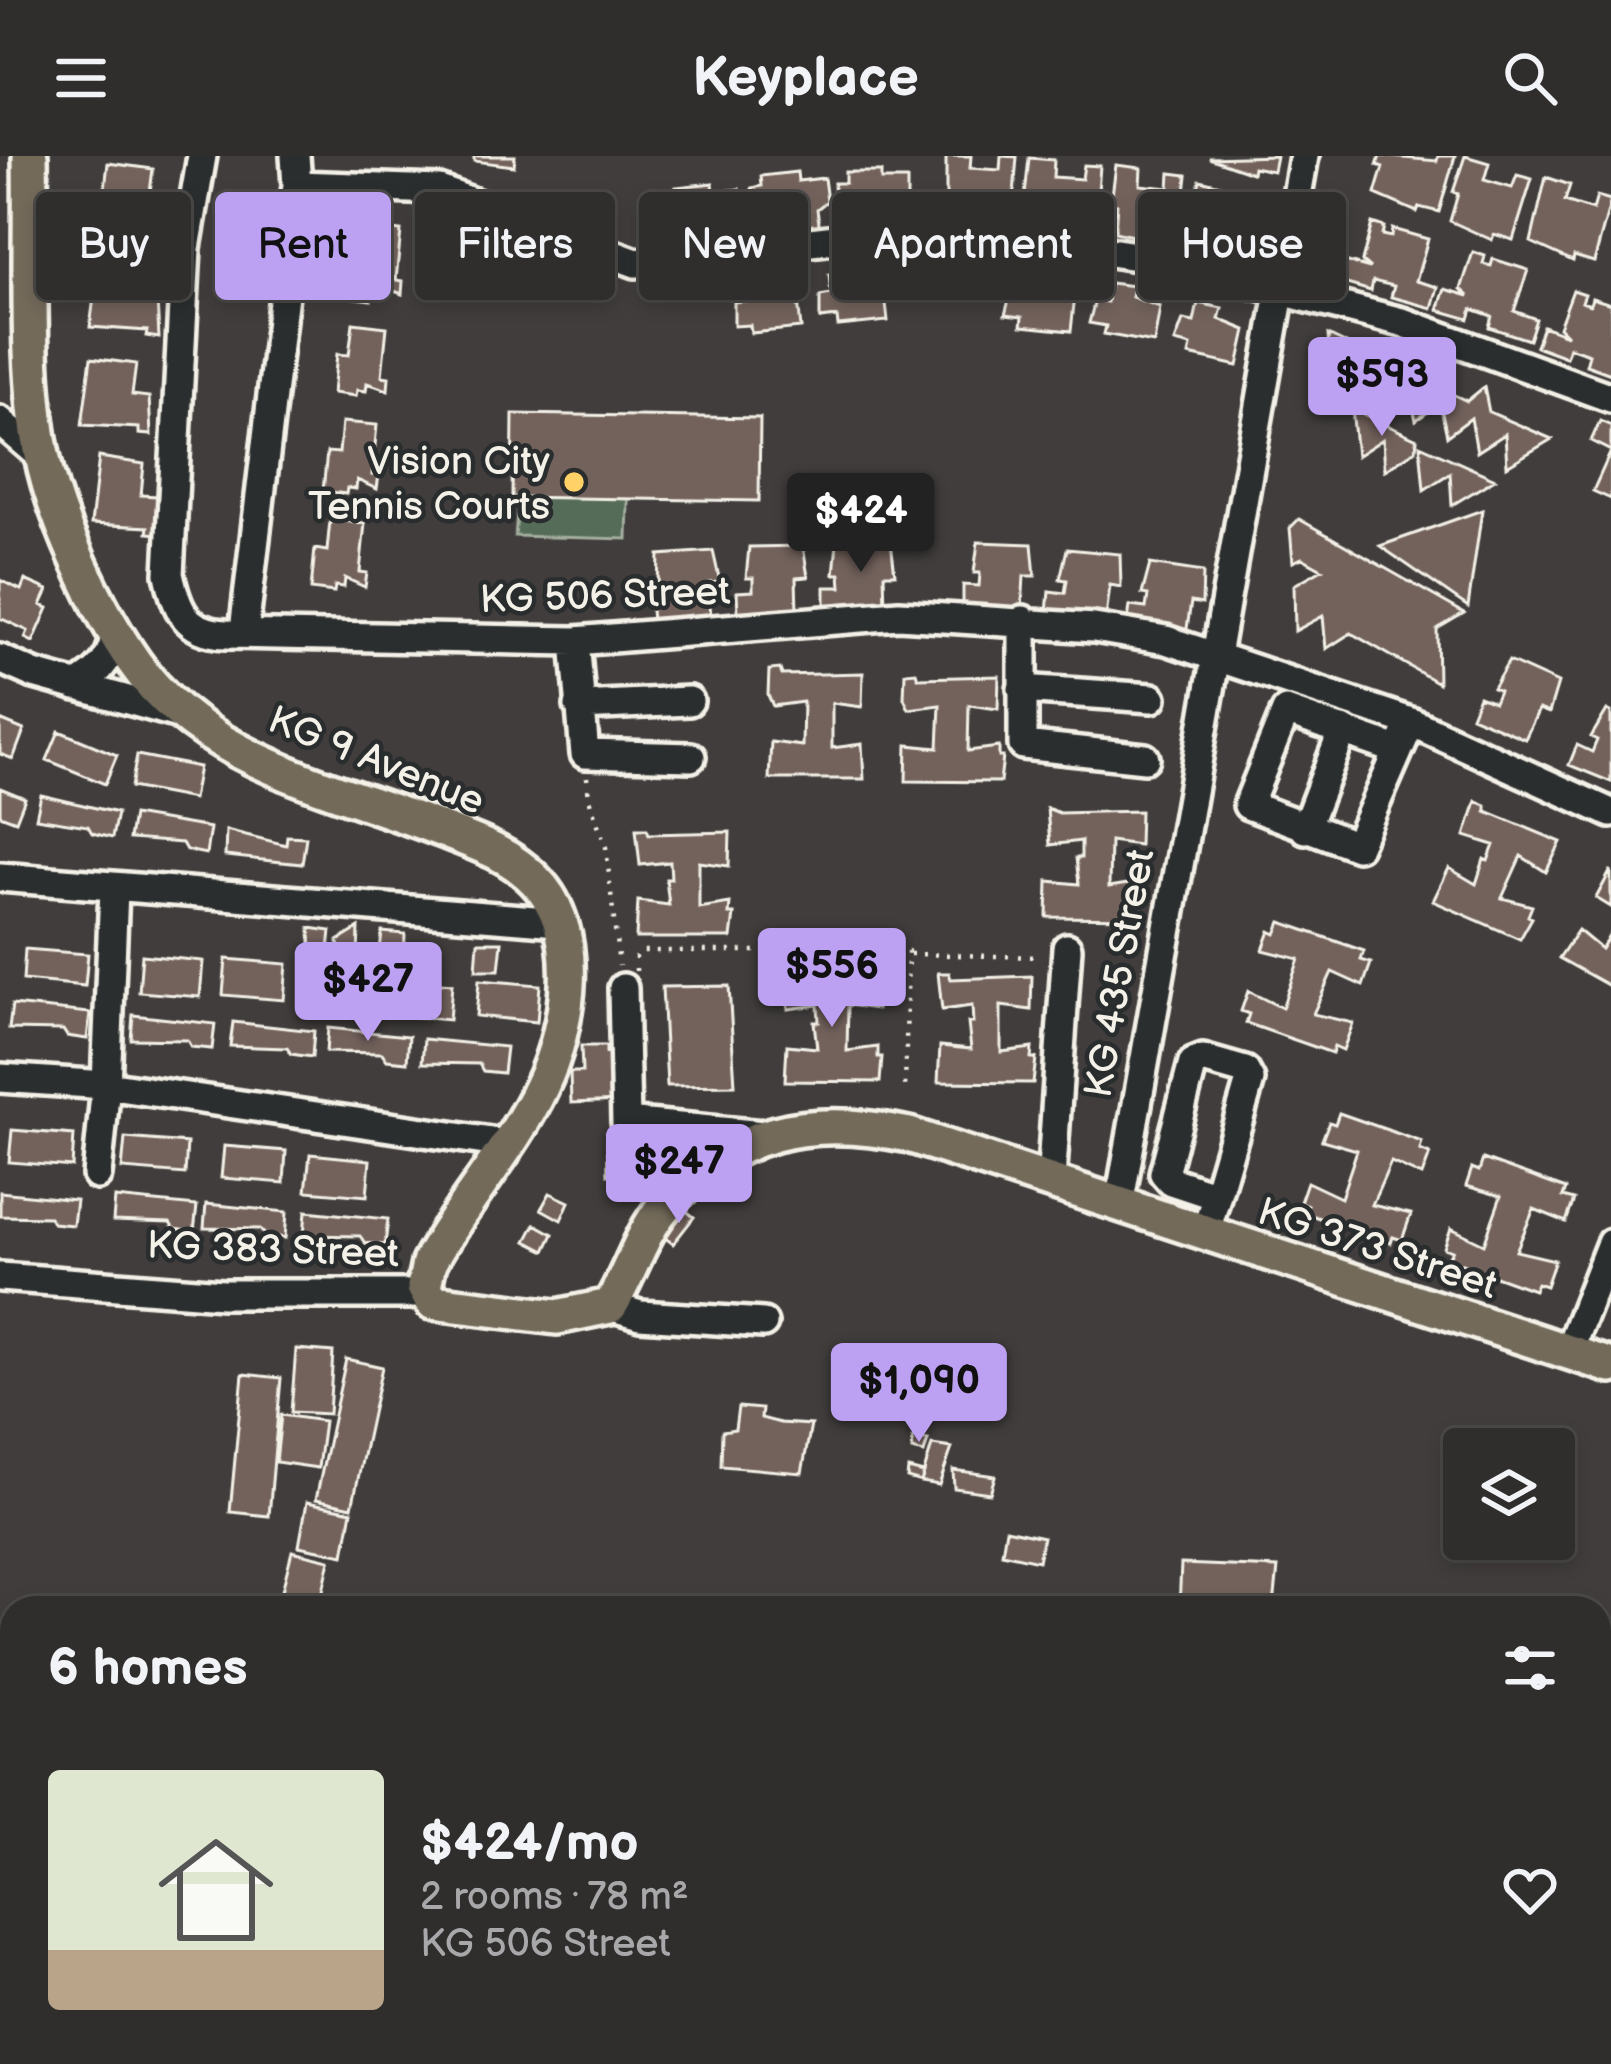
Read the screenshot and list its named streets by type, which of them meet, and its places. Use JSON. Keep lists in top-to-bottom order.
{
  "streets": {
    "main road": ["KG 9 Avenue", "KG 373 Street", "KG 383 Street"],
    "street": ["KG 506 Street", "KG 435 Street"]
  },
  "crossings": [
    ["KG 506 Street", "KG 435 Street"],
    ["KG 9 Avenue", "KG 383 Street"],
    ["KG 435 Street", "KG 373 Street"]
  ],
  "places": ["Vision City Tennis Courts"],
  "page": {
    "header": "Keyplace",
    "chip": [
      "Buy",
      "Rent",
      "Filters",
      "New",
      "Apartment",
      "House"
    ],
    "price": [
      "$593",
      "$424",
      "$556",
      "$427",
      "$247",
      "$1,090"
    ],
    "heading": "6 homes",
    "list": [
      {
        "name": "$424/mo",
        "note": "2 rooms · 78 m² · KG 506 Street"
      }
    ]
  }
}
